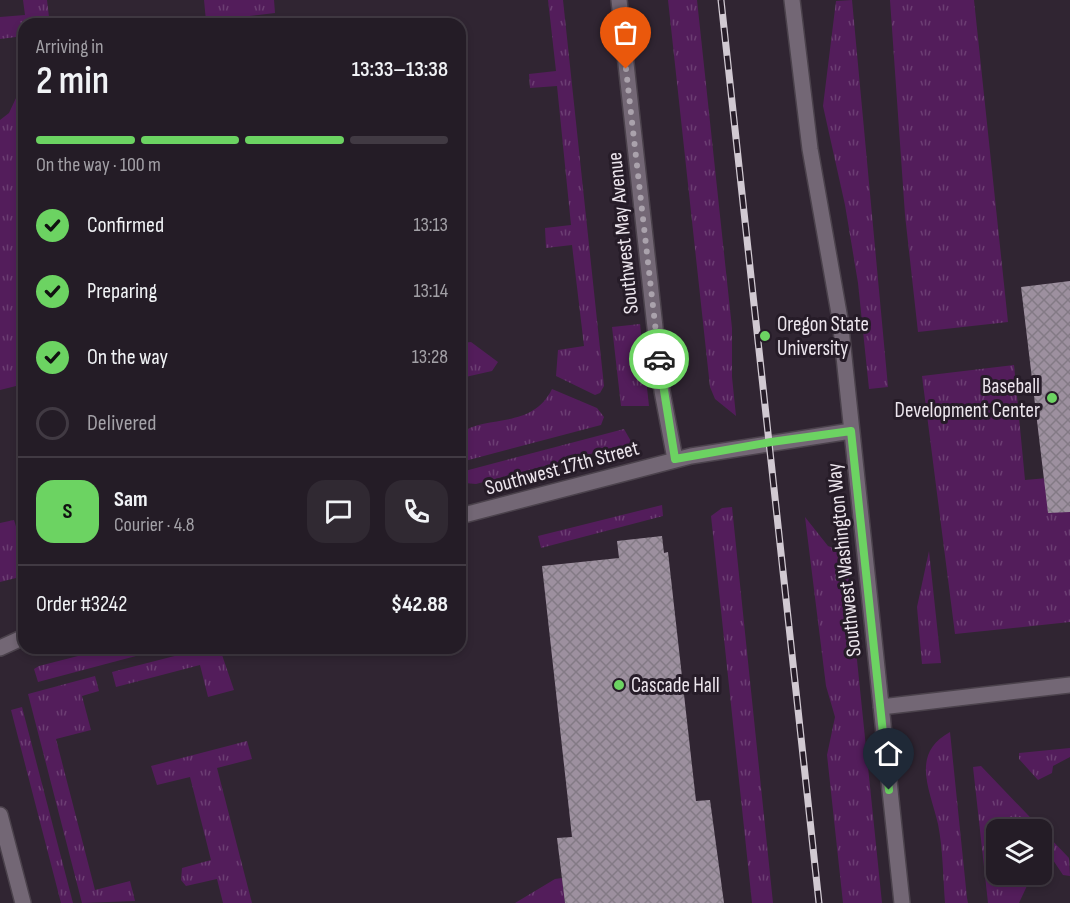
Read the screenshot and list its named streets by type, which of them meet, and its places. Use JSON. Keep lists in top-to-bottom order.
{
  "streets": {
    "street": ["Southwest May Avenue", "Southwest 17th Street", "Southwest Washington Way"]
  },
  "crossings": [
    ["Southwest May Avenue", "Southwest 17th Street"],
    ["Southwest 17th Street", "Southwest Washington Way"]
  ],
  "places": ["Oregon State University", "Baseball Development Center", "Cascade Hall"],
  "page": {
    "heading": ["2 min", "Arriving in", "13:33–13:38"],
    "panel": [
      "Sam",
      "Courier · 4.8",
      "Order #3242",
      "$42.88"
    ],
    "bar": "On the way · 100 m",
    "list": [
      ["Confirmed", "13:13"],
      ["Preparing", "13:14"],
      ["On the way", "13:28"],
      "Delivered"
    ],
    "round": "S"
  }
}
